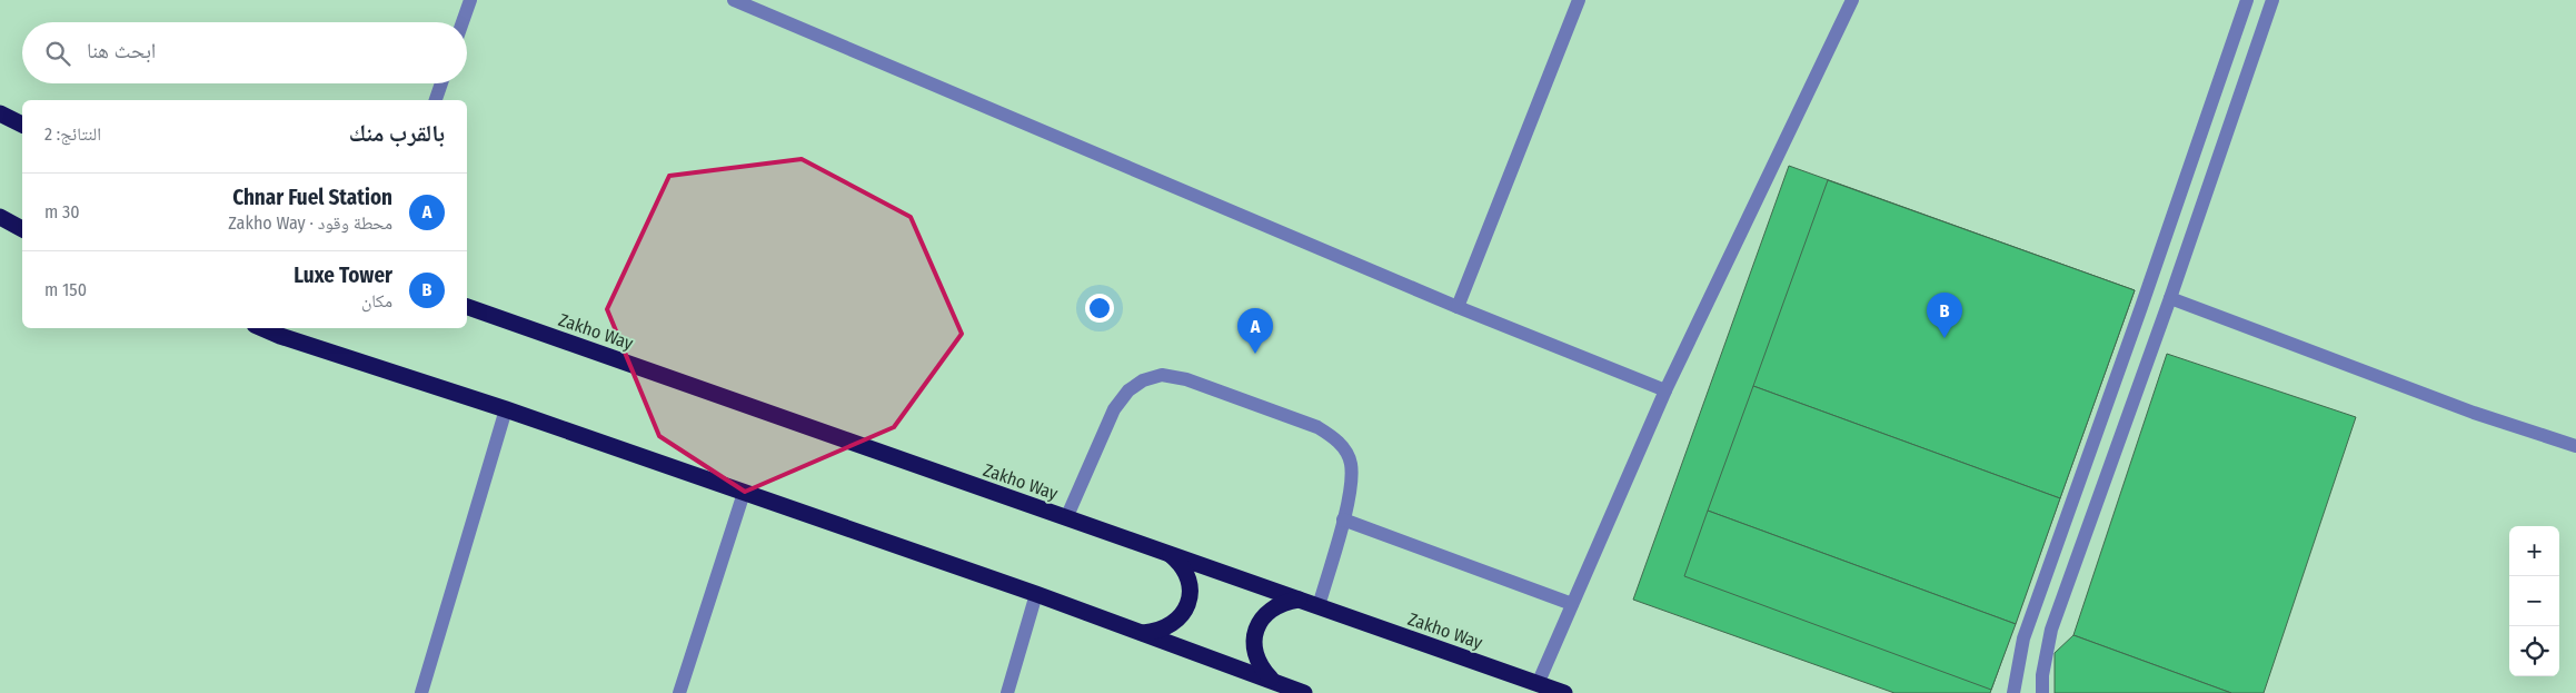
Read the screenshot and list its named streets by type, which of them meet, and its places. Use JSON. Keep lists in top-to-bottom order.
{
  "streets": {
    "highway": ["Zakho Way"]
  },
  "page": {
    "search": "ابحث هنا",
    "heading": ["بالقرب منك", "النتائج: 2"],
    "list": [
      {
        "mark": "A",
        "name": "Chnar Fuel Station",
        "note": "محطة وقود · Zakho Way",
        "value": "30 m"
      },
      {
        "mark": "B",
        "name": "Luxe Tower",
        "note": "مكان",
        "value": "150 m"
      }
    ],
    "pins": ["B", "A"],
    "map_buttons": ["+", "−"]
  }
}
